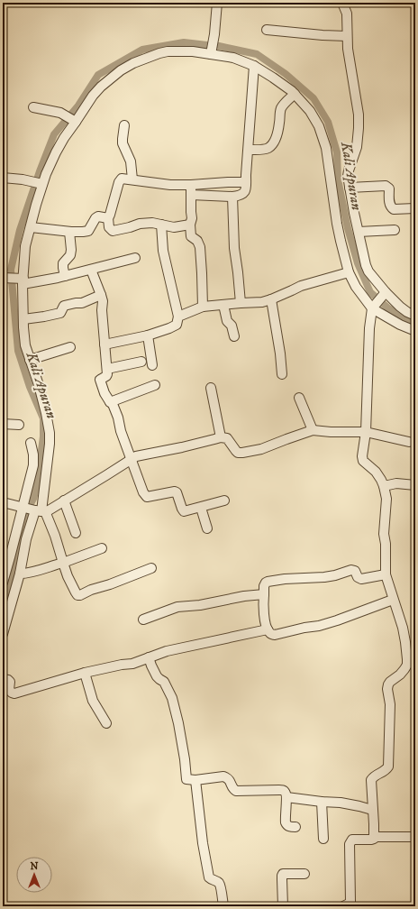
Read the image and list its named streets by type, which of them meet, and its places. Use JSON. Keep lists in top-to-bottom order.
{
  "water": ["Kali Apuran"],
  "north": "top"
}
